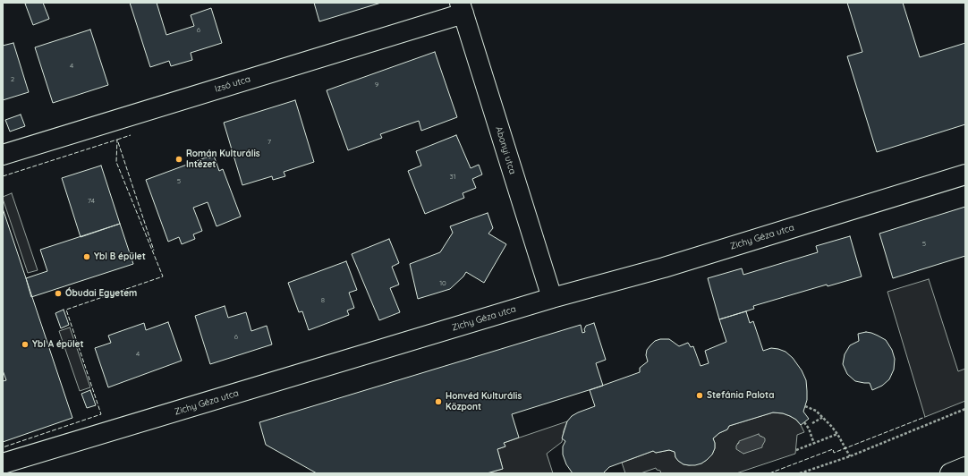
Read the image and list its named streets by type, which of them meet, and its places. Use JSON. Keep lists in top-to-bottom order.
{
  "streets": {
    "street": ["Izsó utca", "Abonyi utca", "Zichy Géza utca"]
  },
  "crossings": [
    ["Izsó utca", "Abonyi utca"],
    ["Abonyi utca", "Zichy Géza utca"]
  ],
  "places": [
    "Román Kulturális Intézet",
    "Ybl B épület",
    "Óbudai Egyetem",
    "Ybl A épület",
    "Stefánia Palota",
    "Honvéd Kulturális Központ"
  ],
  "house_numbers": [
    "6",
    "4",
    "2",
    "9",
    "7",
    "31",
    "5",
    "74",
    "5",
    "10",
    "8",
    "6",
    "4"
  ]
}
